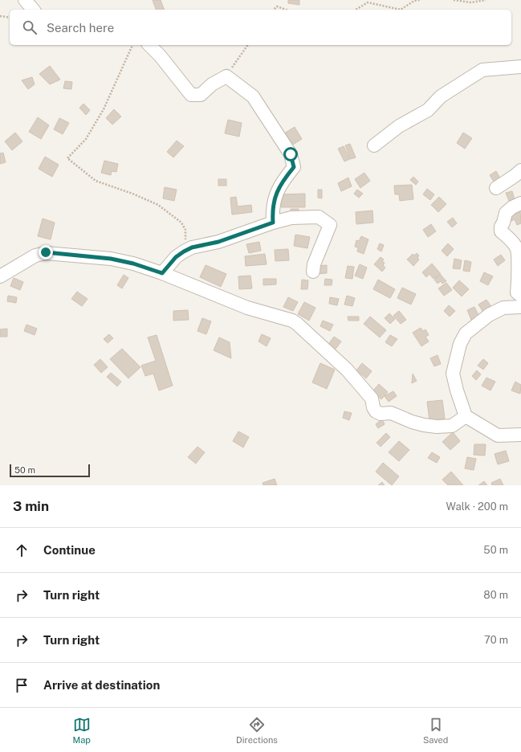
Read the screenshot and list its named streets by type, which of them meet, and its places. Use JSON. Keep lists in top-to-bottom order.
{
  "scale_bar": "50 m",
  "page": {
    "search": "Search here",
    "scale": "50 m",
    "heading": ["3 min", "Walk · 200 m"],
    "list": [
      ["Continue", "50 m"],
      ["Turn right", "80 m"],
      ["Turn right", "70 m"],
      "Arrive at destination"
    ],
    "nav": ["Map", "Directions", "Saved"]
  }
}
